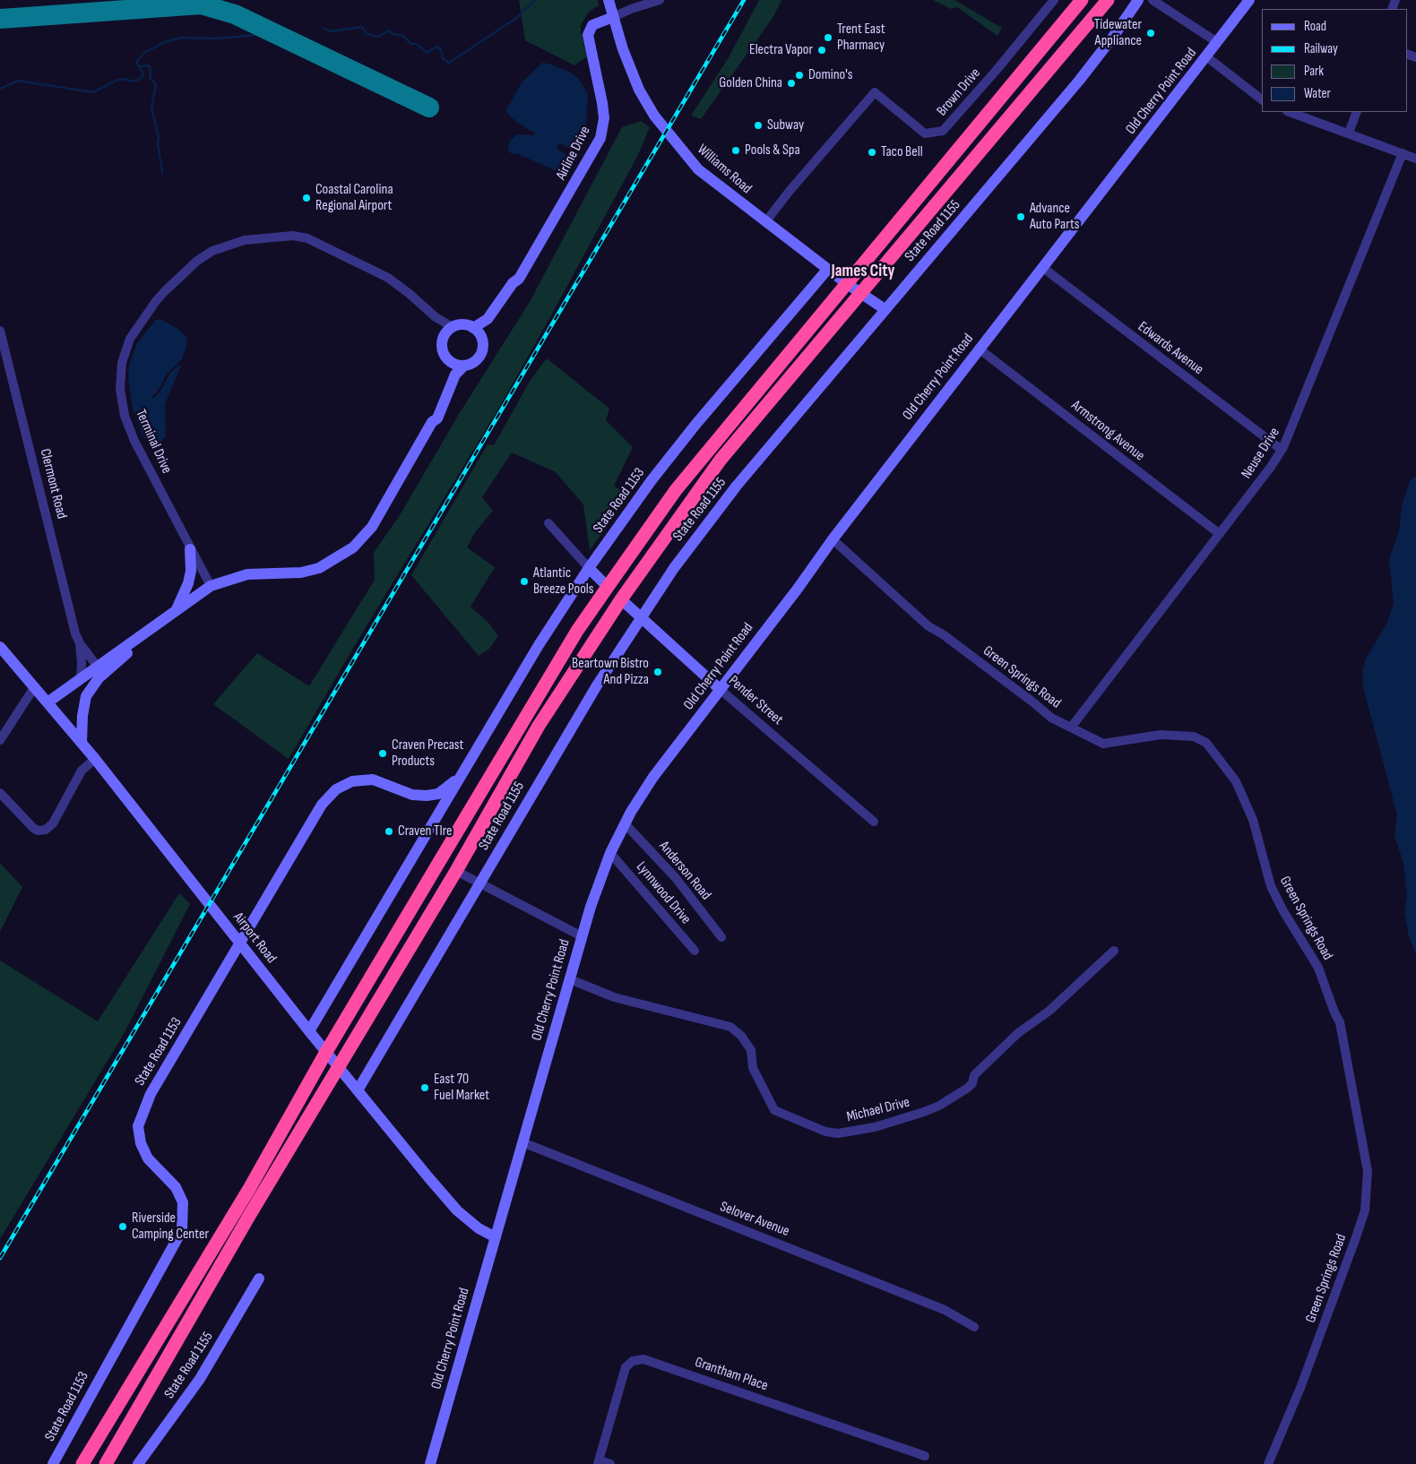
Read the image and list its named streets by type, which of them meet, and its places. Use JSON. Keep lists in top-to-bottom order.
{
  "streets": {
    "street": [
      "Old Cherry Point Road",
      "Brown Drive",
      "Airline Drive",
      "Williams Road",
      "State Road 1155",
      "Edwards Avenue",
      "Armstrong Avenue",
      "Terminal Drive",
      "Neuse Drive",
      "Clermont Road",
      "State Road 1153",
      "Green Springs Road",
      "Pender Street",
      "Anderson Road",
      "Lynnwood Drive",
      "Airport Road",
      "Michael Drive",
      "Selover Avenue",
      "Grantham Place"
    ]
  },
  "crossings": [
    ["Old Cherry Point Road", "Edwards Avenue"],
    ["Old Cherry Point Road", "Armstrong Avenue"],
    ["Old Cherry Point Road", "Green Springs Road"],
    ["Old Cherry Point Road", "Pender Street"],
    ["Old Cherry Point Road", "Anderson Road"],
    ["Old Cherry Point Road", "Lynnwood Drive"],
    ["Old Cherry Point Road", "Airport Road"],
    ["Old Cherry Point Road", "Michael Drive"],
    ["Old Cherry Point Road", "Selover Avenue"],
    ["Brown Drive", "Williams Road"],
    ["Airline Drive", "Williams Road"],
    ["Williams Road", "State Road 1155"],
    ["Williams Road", "State Road 1153"],
    ["State Road 1155", "Pender Street"],
    ["State Road 1155", "Airport Road"],
    ["Edwards Avenue", "Neuse Drive"],
    ["Armstrong Avenue", "Neuse Drive"],
    ["Neuse Drive", "Green Springs Road"],
    ["State Road 1153", "Airport Road"]
  ],
  "districts": ["James City"],
  "places": [
    "Tidewater Appliance",
    "Trent East Pharmacy",
    "Electra Vapor",
    "Domino's",
    "Golden China",
    "Subway",
    "Pools & Spa",
    "Taco Bell",
    "Coastal Carolina Regional Airport",
    "Advance Auto Parts",
    "Atlantic Breeze Pools",
    "Beartown Bistro And Pizza",
    "Craven Precast Products",
    "Craven TIre",
    "East 70 Fuel Market",
    "Riverside Camping Center"
  ],
  "legend": [
    "Road",
    "Railway",
    "Park",
    "Water"
  ]
}
